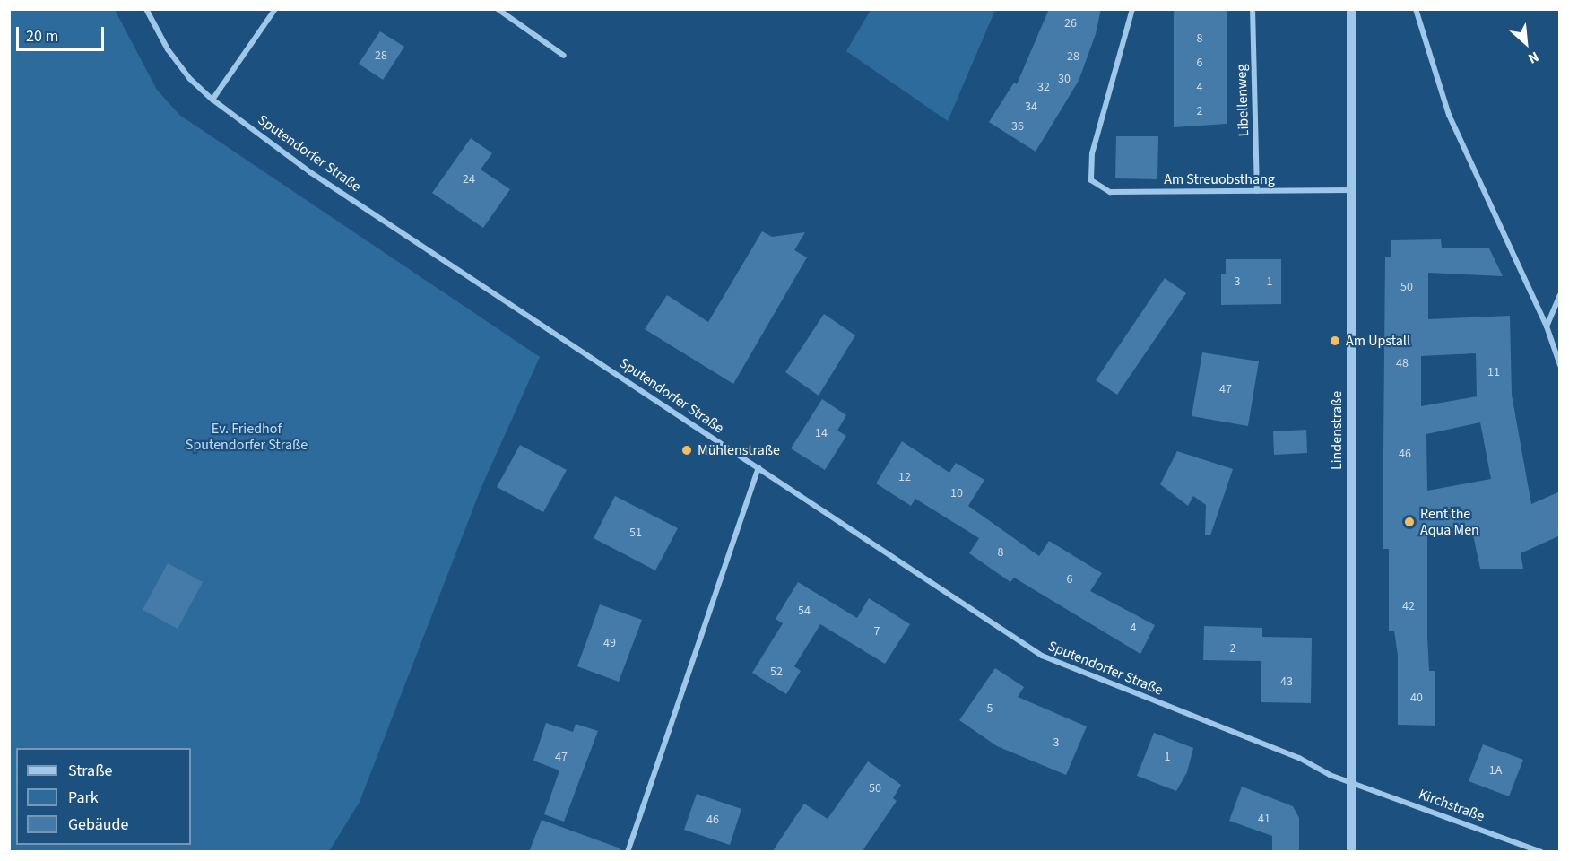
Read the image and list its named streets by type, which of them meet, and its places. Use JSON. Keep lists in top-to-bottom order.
{
  "streets": {
    "street": [
      "Libellenweg",
      "Sputendorfer Straße",
      "Am Streuobsthang",
      "Lindenstraße",
      "Kirchstraße"
    ]
  },
  "crossings": [
    ["Libellenweg", "Am Streuobsthang"],
    ["Sputendorfer Straße", "Lindenstraße"],
    ["Sputendorfer Straße", "Kirchstraße"],
    ["Am Streuobsthang", "Lindenstraße"],
    ["Lindenstraße", "Kirchstraße"]
  ],
  "parks": ["Ev. Friedhof Sputendorfer Straße"],
  "places": ["Am Upstall", "Mühlenstraße", "Rent the Aqua Men"],
  "house_numbers": [
    "26",
    "8",
    "28",
    "28",
    "6",
    "30",
    "32",
    "4",
    "34",
    "2",
    "36",
    "24",
    "3",
    "1",
    "50",
    "48",
    "11",
    "47",
    "14",
    "46",
    "12",
    "10",
    "51",
    "8",
    "6",
    "42",
    "54",
    "4",
    "7",
    "49",
    "2",
    "52",
    "43",
    "40",
    "5",
    "3",
    "47",
    "1",
    "1A",
    "50",
    "41",
    "46"
  ],
  "legend": ["Straße", "Park", "Gebäude"],
  "scale_bar": "20 m",
  "north": "bottom right"
}
